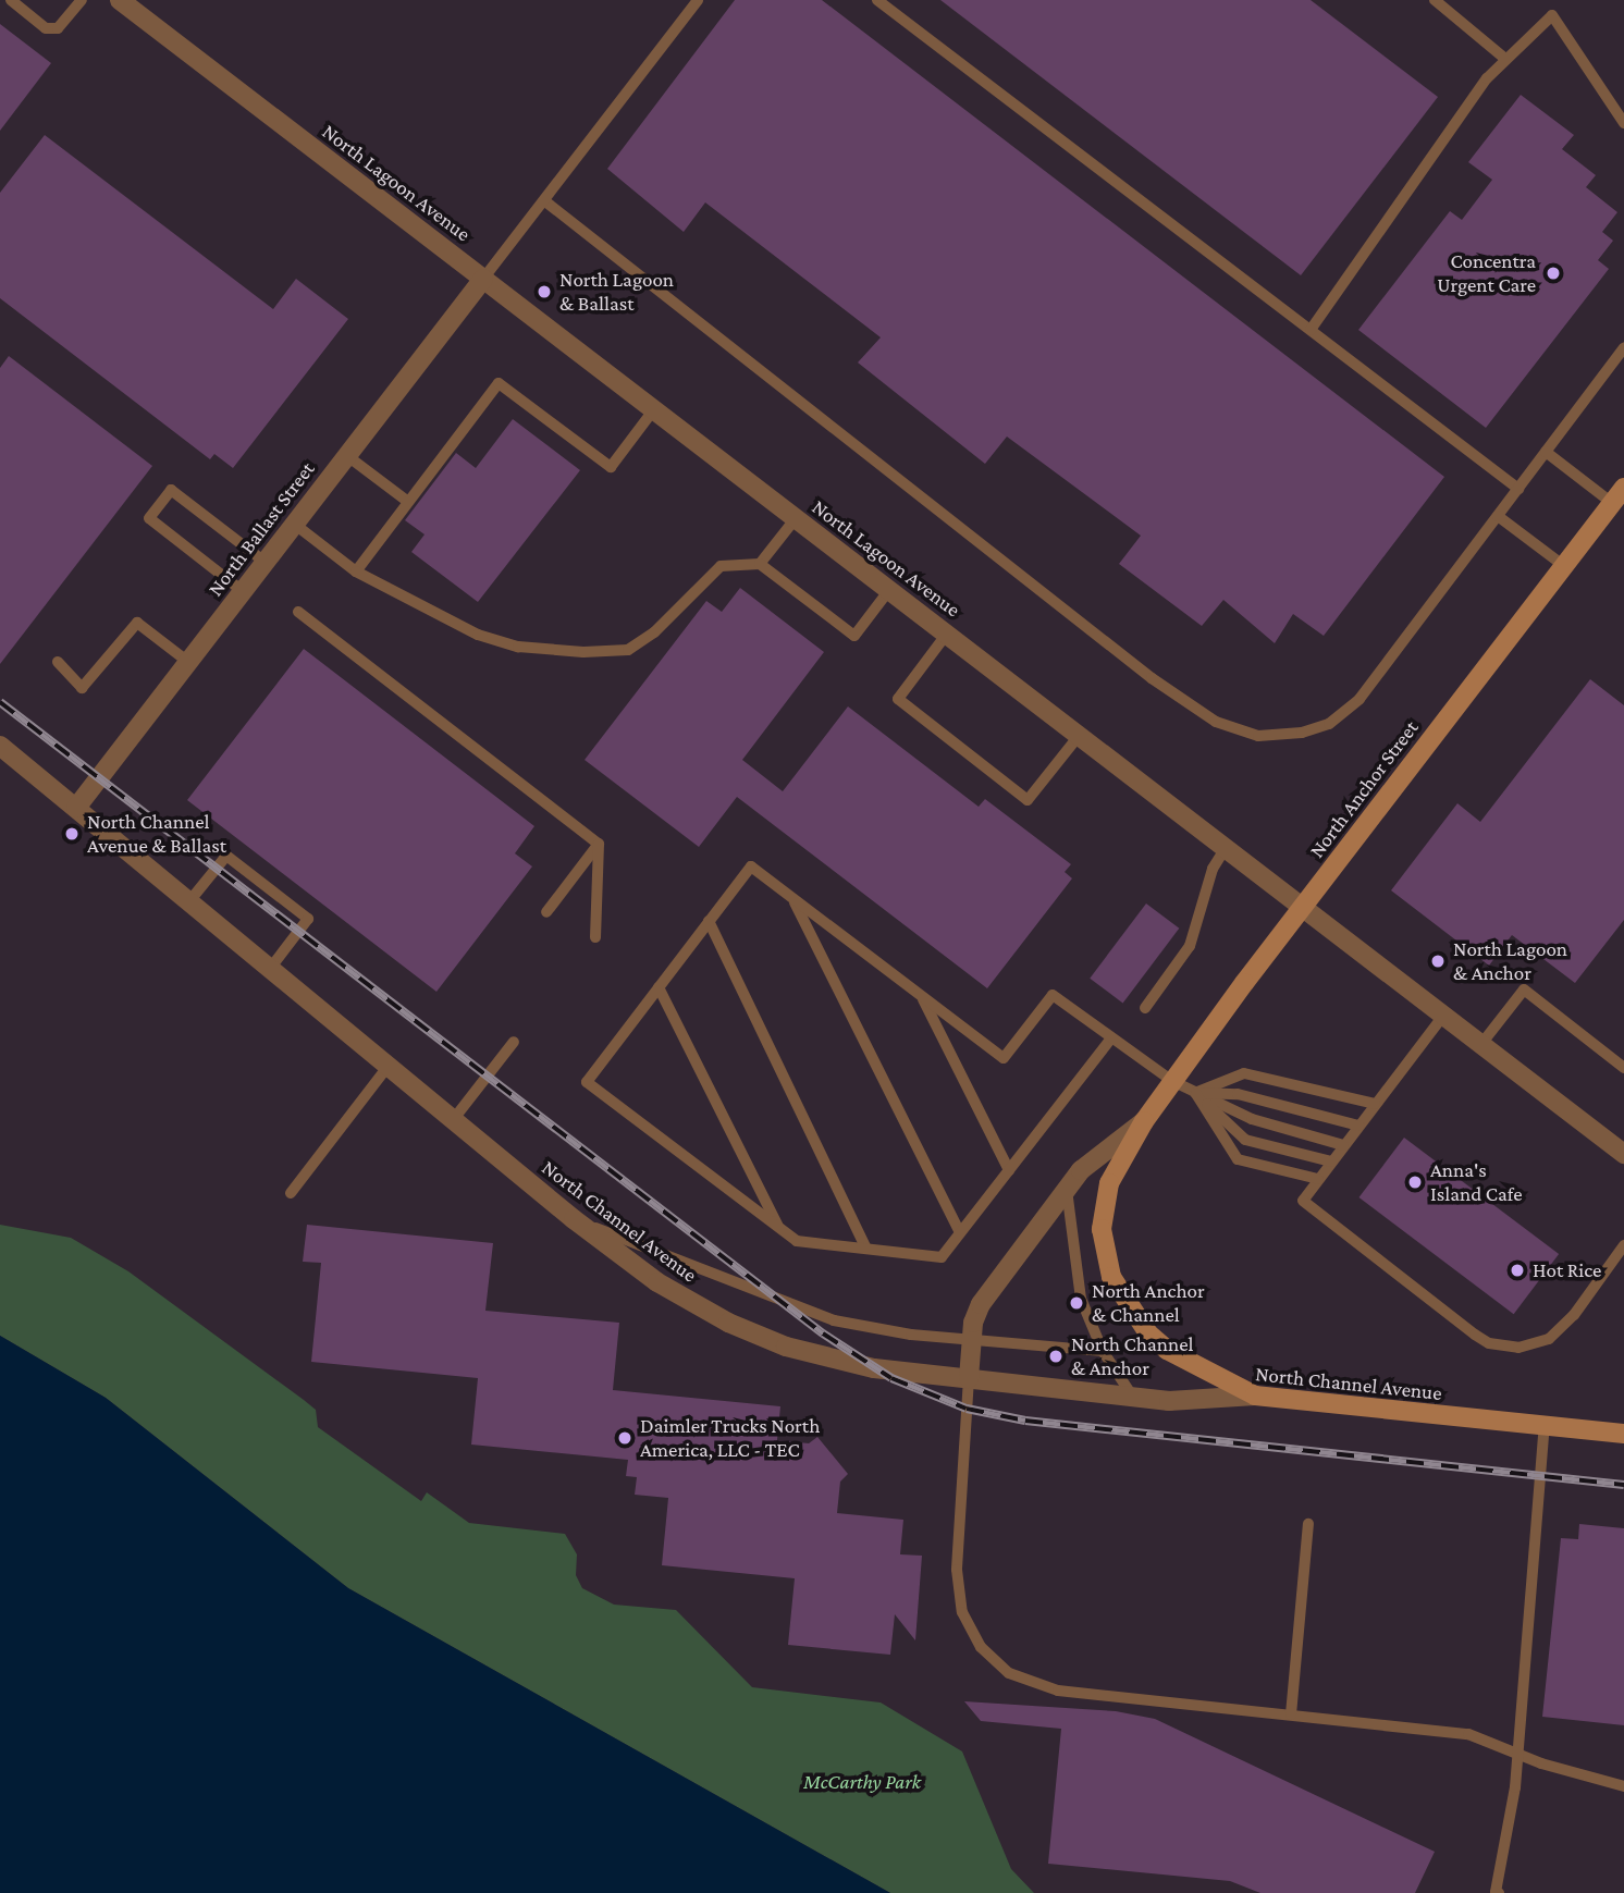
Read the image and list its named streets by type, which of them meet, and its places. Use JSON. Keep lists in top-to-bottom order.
{
  "streets": {
    "main road": ["North Anchor Street", "North Channel Avenue"],
    "street": ["North Lagoon Avenue", "North Ballast Street"]
  },
  "crossings": [
    ["North Lagoon Avenue", "North Ballast Street"],
    ["North Lagoon Avenue", "North Anchor Street"],
    ["North Ballast Street", "North Channel Avenue"],
    ["North Anchor Street", "North Channel Avenue"]
  ],
  "parks": ["McCarthy Park"],
  "places": [
    "Concentra Urgent Care",
    "North Lagoon & Ballast",
    "North Channel Avenue & Ballast",
    "North Lagoon & Anchor",
    "Anna's Island Cafe",
    "Hot Rice",
    "North Anchor & Channel",
    "North Channel & Anchor",
    "Daimler Trucks North America, LLC - TEC"
  ]
}
